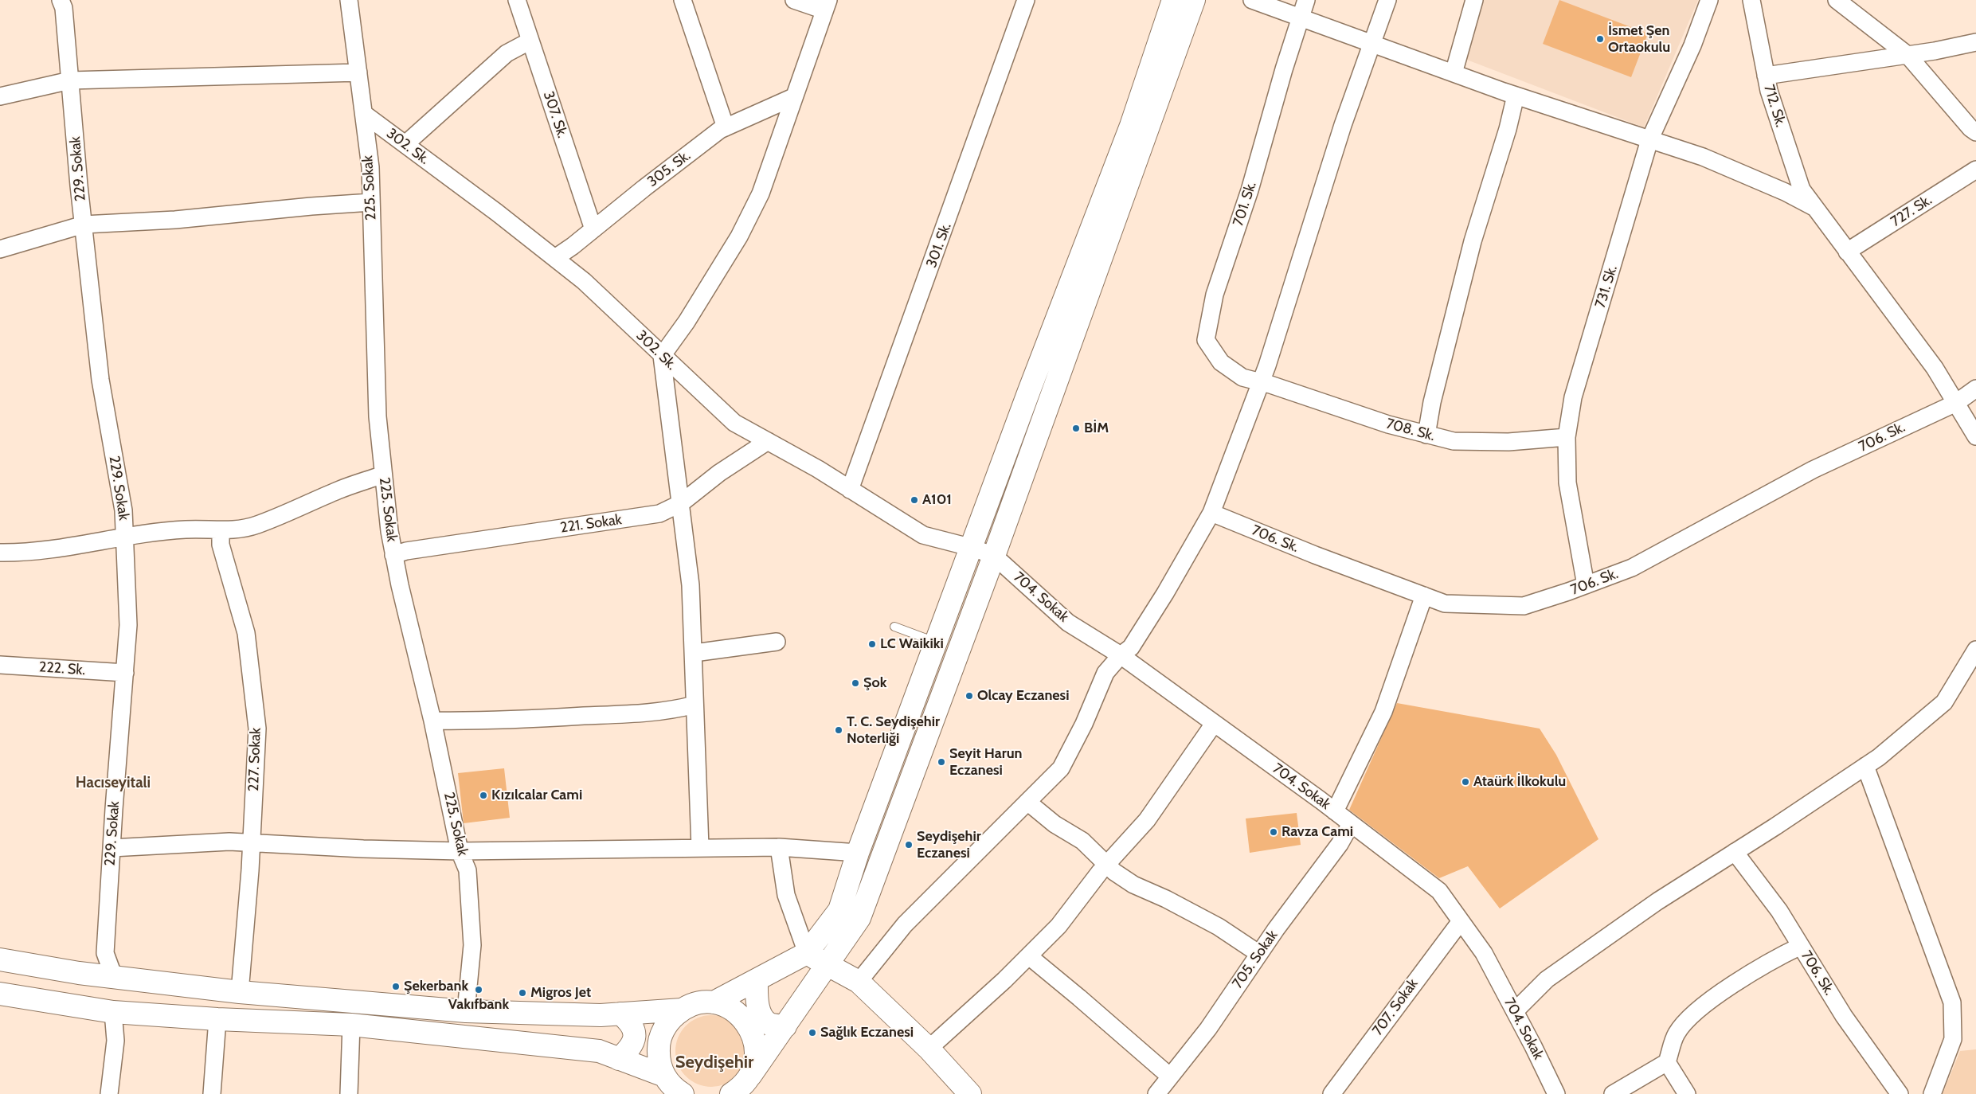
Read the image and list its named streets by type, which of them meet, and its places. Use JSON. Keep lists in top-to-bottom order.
{
  "streets": {
    "street": [
      "712. Sk.",
      "307. Sk.",
      "302. Sk.",
      "229. Sokak",
      "305. Sk.",
      "225. Sokak",
      "701. Sk.",
      "727. Sk.",
      "301. Sk.",
      "731. Sk.",
      "708. Sk.",
      "706. Sk.",
      "221. Sokak",
      "704. Sokak",
      "222. Sk.",
      "227. Sokak",
      "705. Sokak",
      "707. Sokak"
    ]
  },
  "crossings": [
    ["712. Sk.", "727. Sk."],
    ["712. Sk.", "706. Sk."],
    ["307. Sk.", "305. Sk."],
    ["302. Sk.", "305. Sk."],
    ["302. Sk.", "225. Sokak"],
    ["302. Sk.", "301. Sk."],
    ["302. Sk.", "221. Sokak"],
    ["302. Sk.", "704. Sokak"],
    ["229. Sokak", "222. Sk."],
    ["225. Sokak", "221. Sokak"],
    ["701. Sk.", "708. Sk."],
    ["731. Sk.", "708. Sk."],
    ["731. Sk.", "706. Sk."],
    ["704. Sokak", "705. Sokak"],
    ["704. Sokak", "707. Sokak"]
  ],
  "districts": ["Hacıseyitali", "Seydişehir"],
  "places": [
    "İsmet Şen Ortaokulu",
    "BİM",
    "A101",
    "LC Waikiki",
    "Şok",
    "Olcay Eczanesi",
    "T. C. Seydişehir Noterliği",
    "Seyit Harun Eczanesi",
    "Ataürk İlkokulu",
    "Kızılcalar Cami",
    "Ravza Cami",
    "Seydişehir Eczanesi",
    "Şekerbank",
    "Vakıfbank",
    "Migros Jet",
    "Sağlık Eczanesi"
  ]
}
